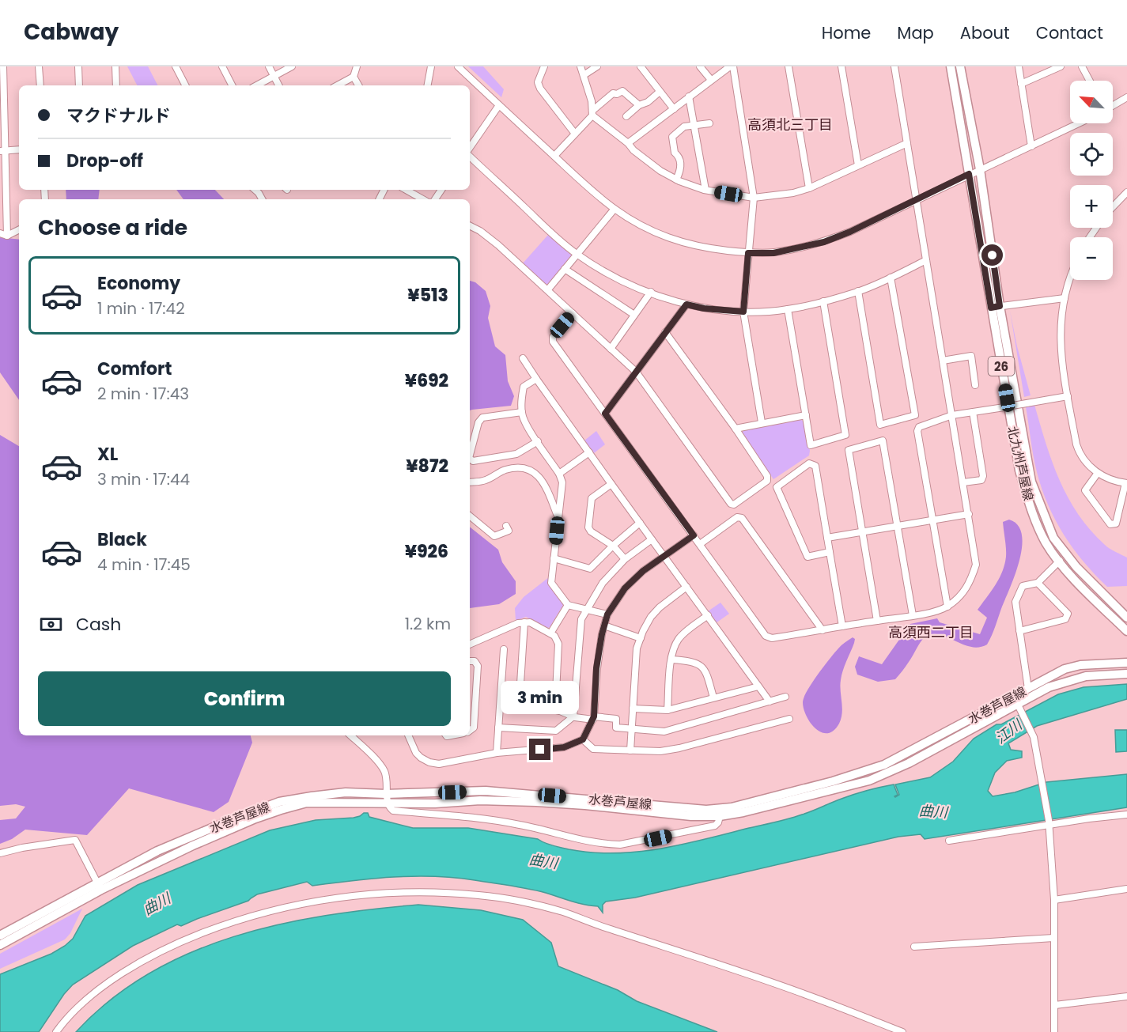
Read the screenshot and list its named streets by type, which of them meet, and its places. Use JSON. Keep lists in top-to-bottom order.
{
  "streets": {
    "main road": ["26", "北九州芦屋線", "水巻芦屋線"]
  },
  "districts": ["高須北三丁目", "高須西二丁目"],
  "water": ["江川", "曲川"],
  "north": "top left",
  "page": {
    "header": "Cabway",
    "nav": [
      "Home",
      "Map",
      "About",
      "Contact"
    ],
    "map_buttons": ["+", "−"],
    "banner": ["マクドナルド", "Drop-off"],
    "heading": "Choose a ride",
    "list": [
      {
        "name": "Economy",
        "note": "1 min · 17:42",
        "value": "¥513"
      },
      {
        "name": "Comfort",
        "note": "2 min · 17:43",
        "value": "¥692"
      },
      {
        "name": "XL",
        "note": "3 min · 17:44",
        "value": "¥872"
      },
      {
        "name": "Black",
        "note": "4 min · 17:45",
        "value": "¥926"
      }
    ],
    "pay": ["Cash", "1.2 km"],
    "buttons": "Confirm",
    "bubble": "3 min"
  }
}
